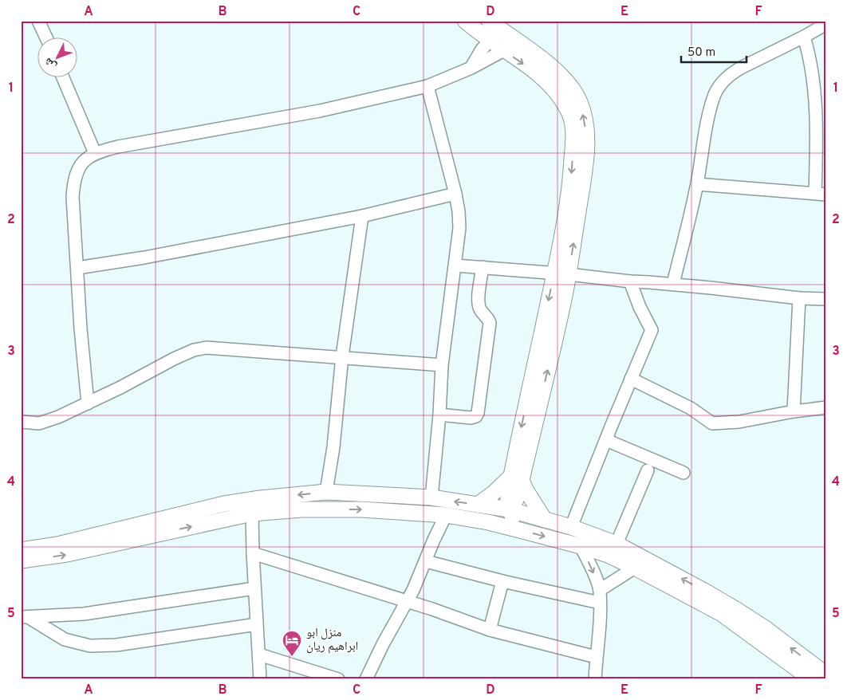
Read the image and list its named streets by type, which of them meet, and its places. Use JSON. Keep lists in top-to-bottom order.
{
  "places": {
    "hotel": ["منزل ابو ابراهيم ريان"]
  },
  "scale_bar": "50 m",
  "north": "bottom left",
  "grid": {
    "columns": [
      "A",
      "B",
      "C",
      "D",
      "E",
      "F"
    ],
    "rows": [
      "1",
      "2",
      "3",
      "4",
      "5"
    ]
  }
}
